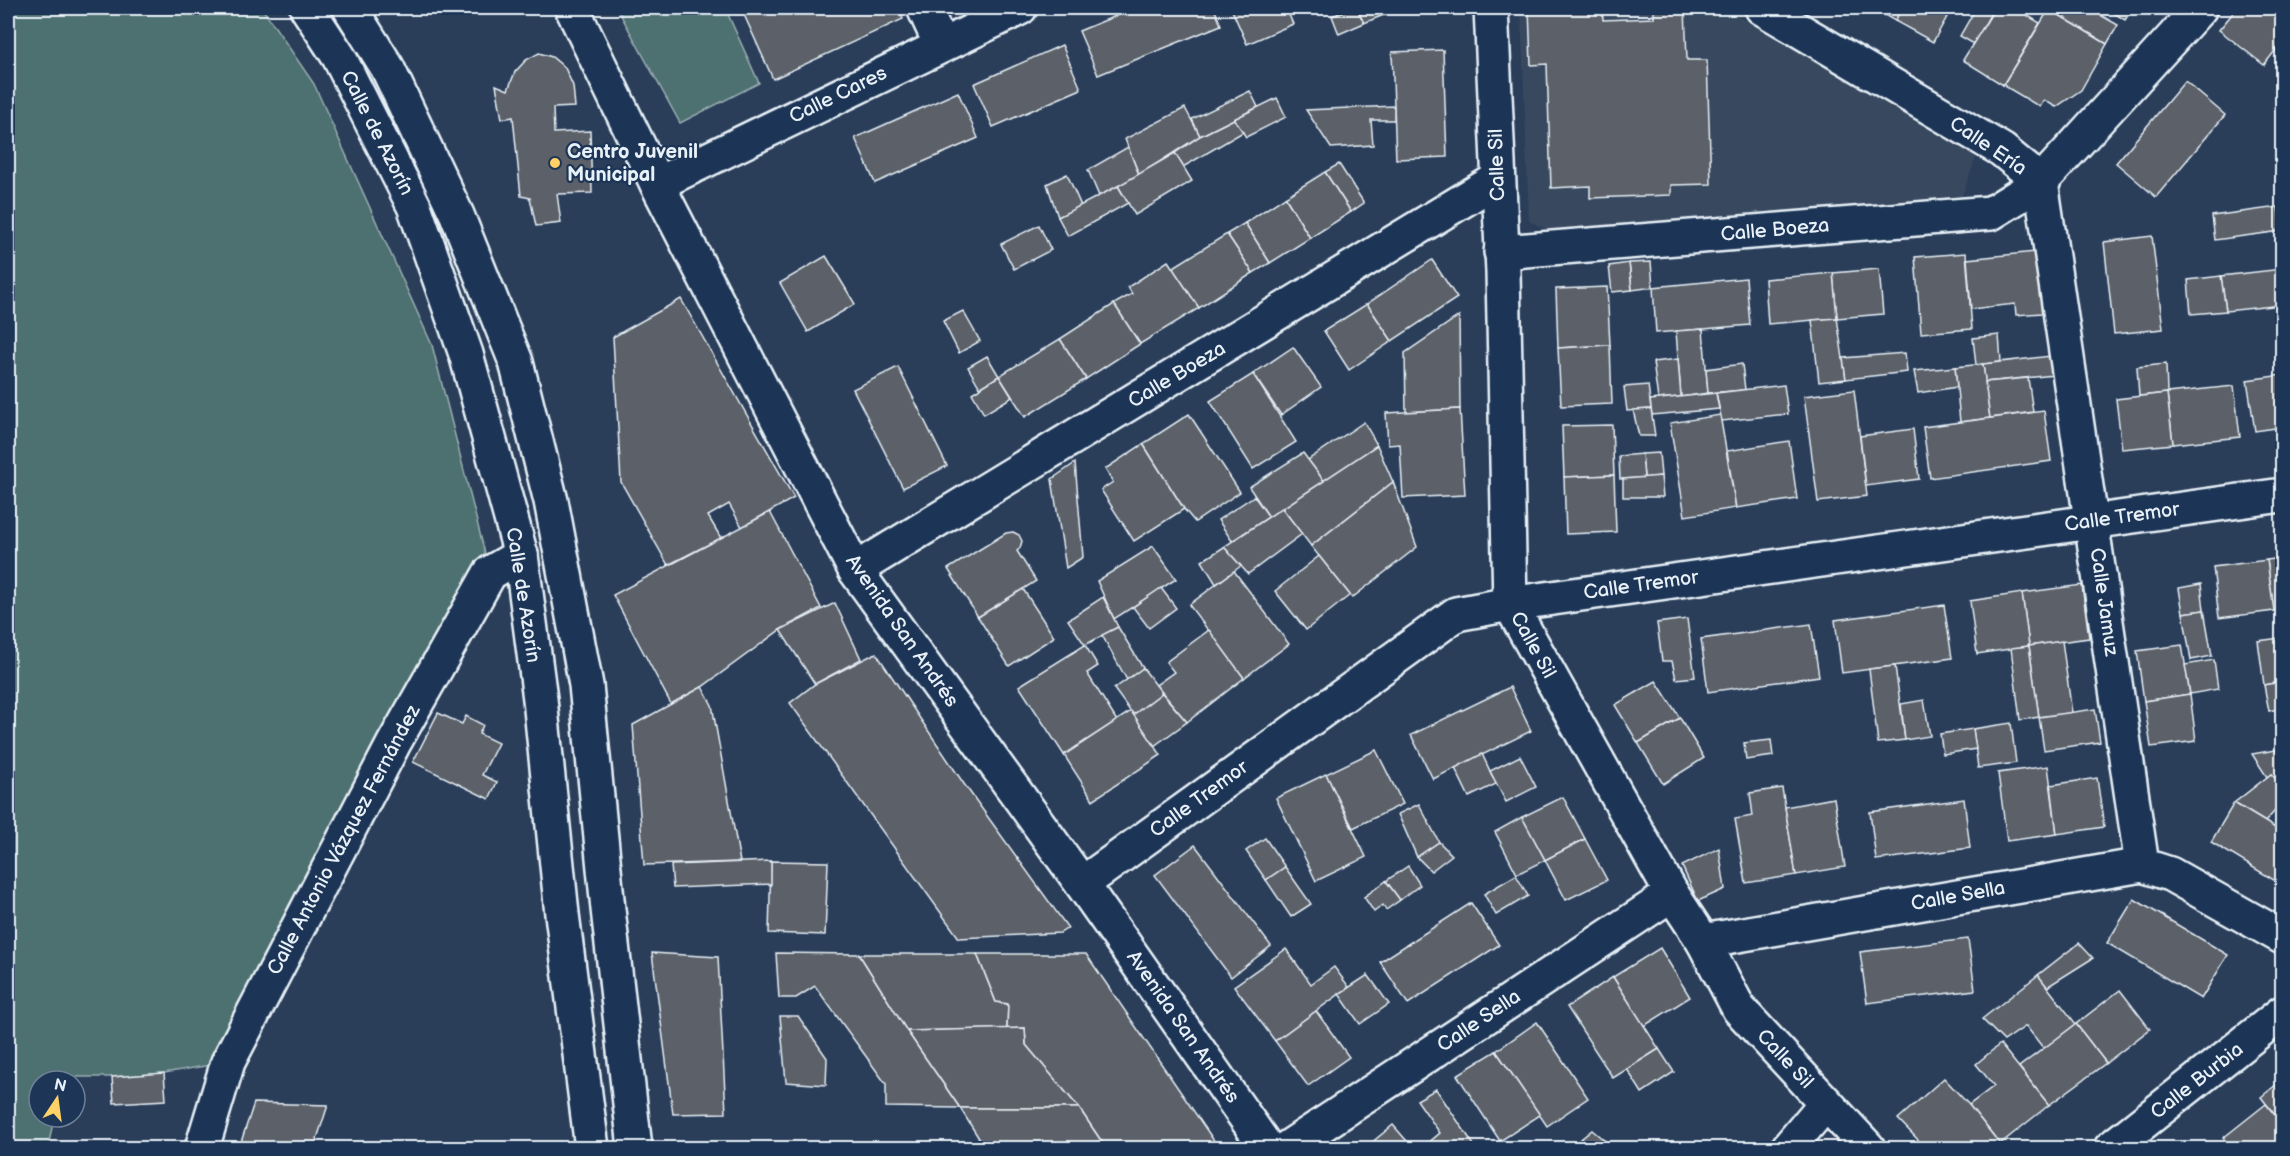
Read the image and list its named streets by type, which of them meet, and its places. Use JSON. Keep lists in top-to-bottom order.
{
  "streets": {
    "street": [
      "Calle Cares",
      "Calle de Azorín",
      "Calle Ería",
      "Calle Sil",
      "Calle Boeza",
      "Calle Tremor",
      "Calle Jamuz",
      "Avenida San Andrés",
      "Calle Antonio Vázquez Fernández",
      "Calle Sella",
      "Calle Burbia"
    ]
  },
  "crossings": [
    ["Calle Cares", "Avenida San Andrés"],
    ["Calle de Azorín", "Calle Antonio Vázquez Fernández"],
    ["Calle Ería", "Calle Boeza"],
    ["Calle Ería", "Calle Jamuz"],
    ["Calle Sil", "Calle Boeza"],
    ["Calle Sil", "Calle Tremor"],
    ["Calle Sil", "Calle Sella"],
    ["Calle Boeza", "Calle Jamuz"],
    ["Calle Boeza", "Avenida San Andrés"],
    ["Calle Tremor", "Calle Jamuz"],
    ["Calle Tremor", "Avenida San Andrés"],
    ["Calle Jamuz", "Calle Sella"]
  ],
  "places": ["Centro Juvenil Municipal"],
  "north": "top"
}
